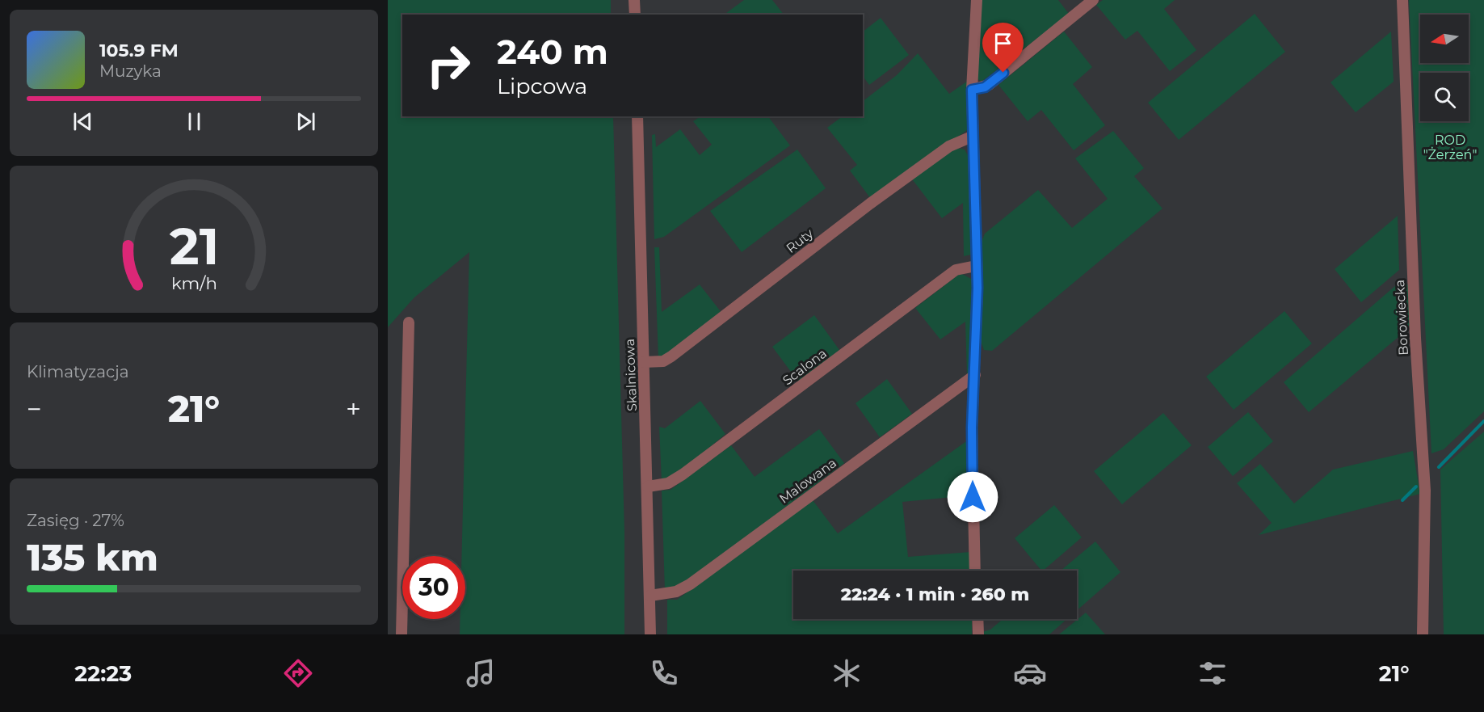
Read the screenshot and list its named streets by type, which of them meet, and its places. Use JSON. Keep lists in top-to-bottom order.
{
  "streets": {
    "street": [
      "Ruty",
      "Borowiecka",
      "Scalona",
      "Skalnicowa",
      "Malowana"
    ]
  },
  "crossings": [
    ["Ruty", "Skalnicowa"],
    ["Scalona", "Skalnicowa"],
    ["Skalnicowa", "Malowana"]
  ],
  "parks": ["ROD \"Żerżeń\""],
  "north": "left",
  "page": {
    "turn": ["240 m", "Lipcowa"],
    "song": ["105.9 FM", "Muzyka"],
    "tile": [
      "Klimatyzacja",
      ["Zasięg · 27%", "135 km"]
    ],
    "heat": ["−", "21°", "+"],
    "limit": "30",
    "trip": "22:24 · 1 min · 260 m",
    "tabs": ["22:23", "21°"],
    "gauge": ["21", "km/h"]
  }
}
